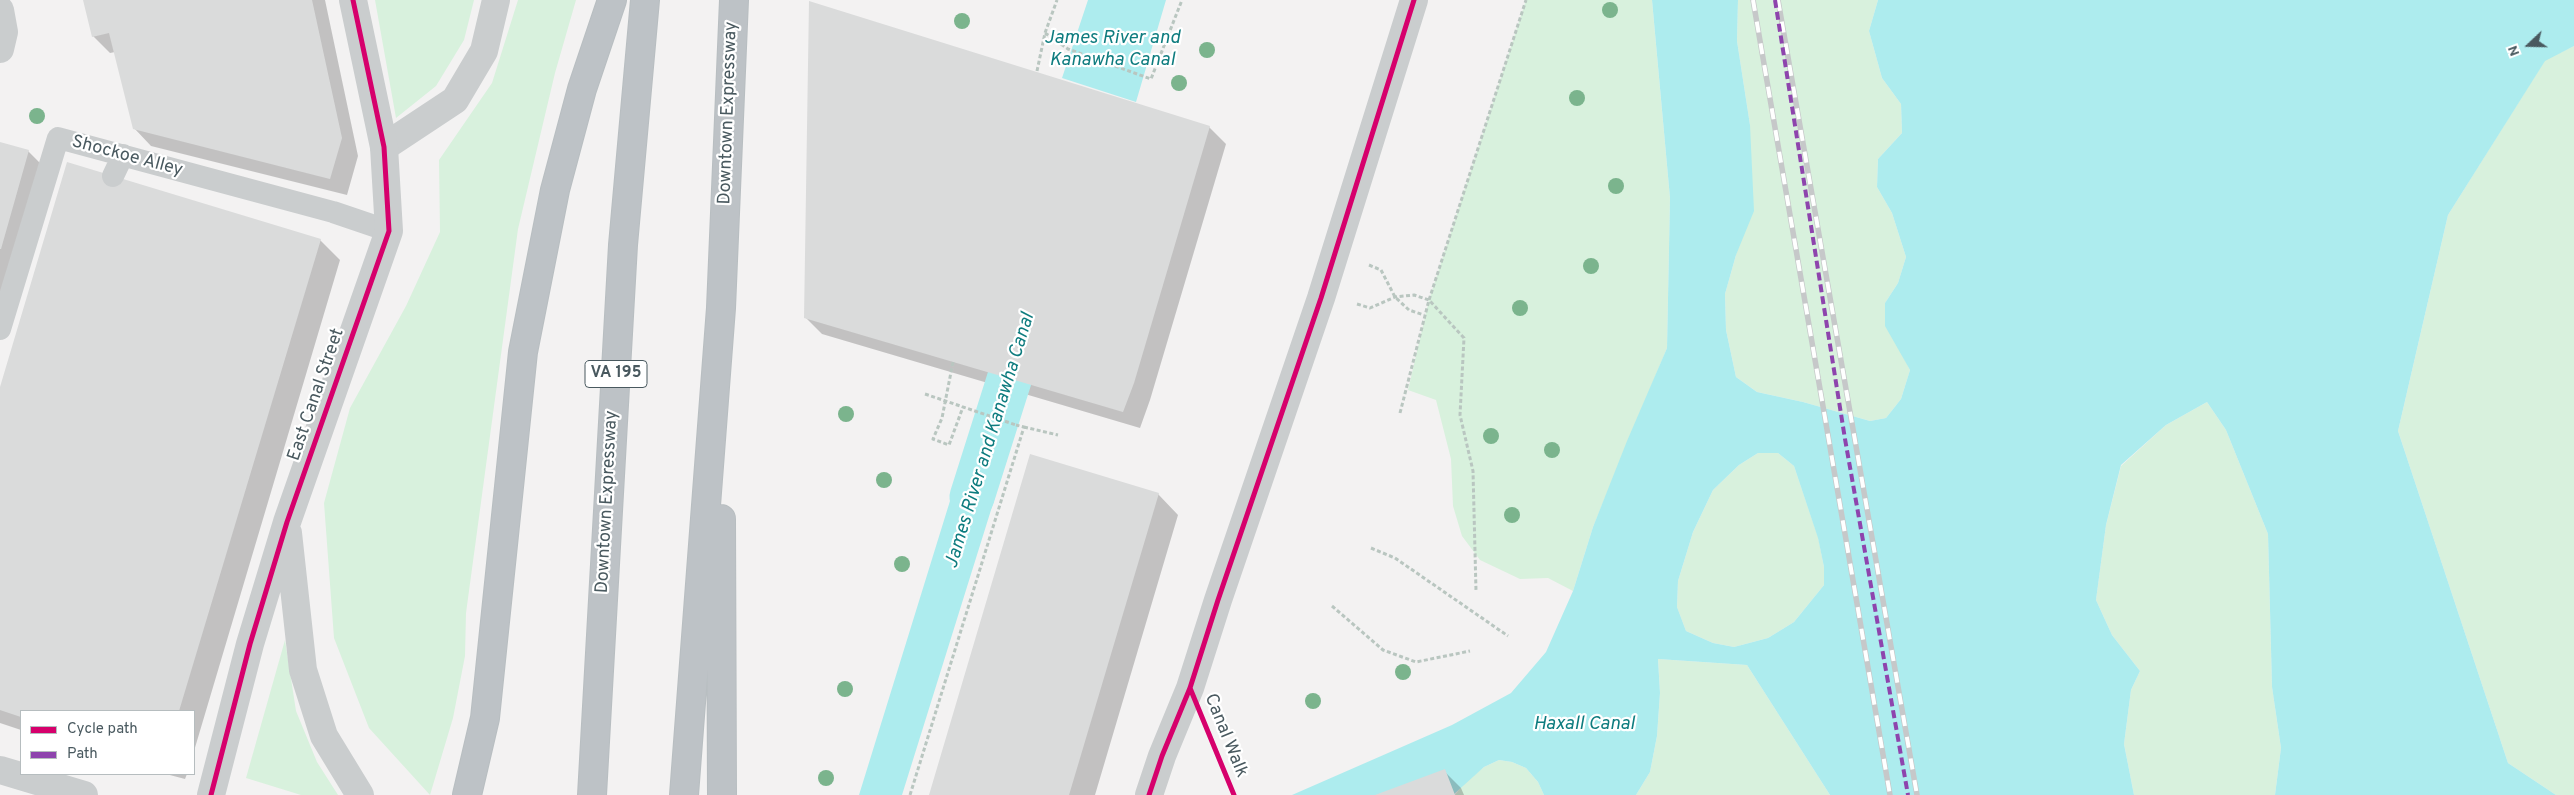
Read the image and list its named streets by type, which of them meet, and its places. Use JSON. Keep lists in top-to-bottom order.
{
  "streets": {
    "highway": ["Downtown Expressway", "VA 195"],
    "street": ["East Canal Street"],
    "lane": ["Shockoe Alley"],
    "cycle path": ["Canal Walk"]
  },
  "crossings": [
    ["Shockoe Alley", "East Canal Street"]
  ],
  "water": ["James River and Kanawha Canal", "Haxall Canal"],
  "legend": ["Cycle path", "Path"],
  "north": "left"
}
